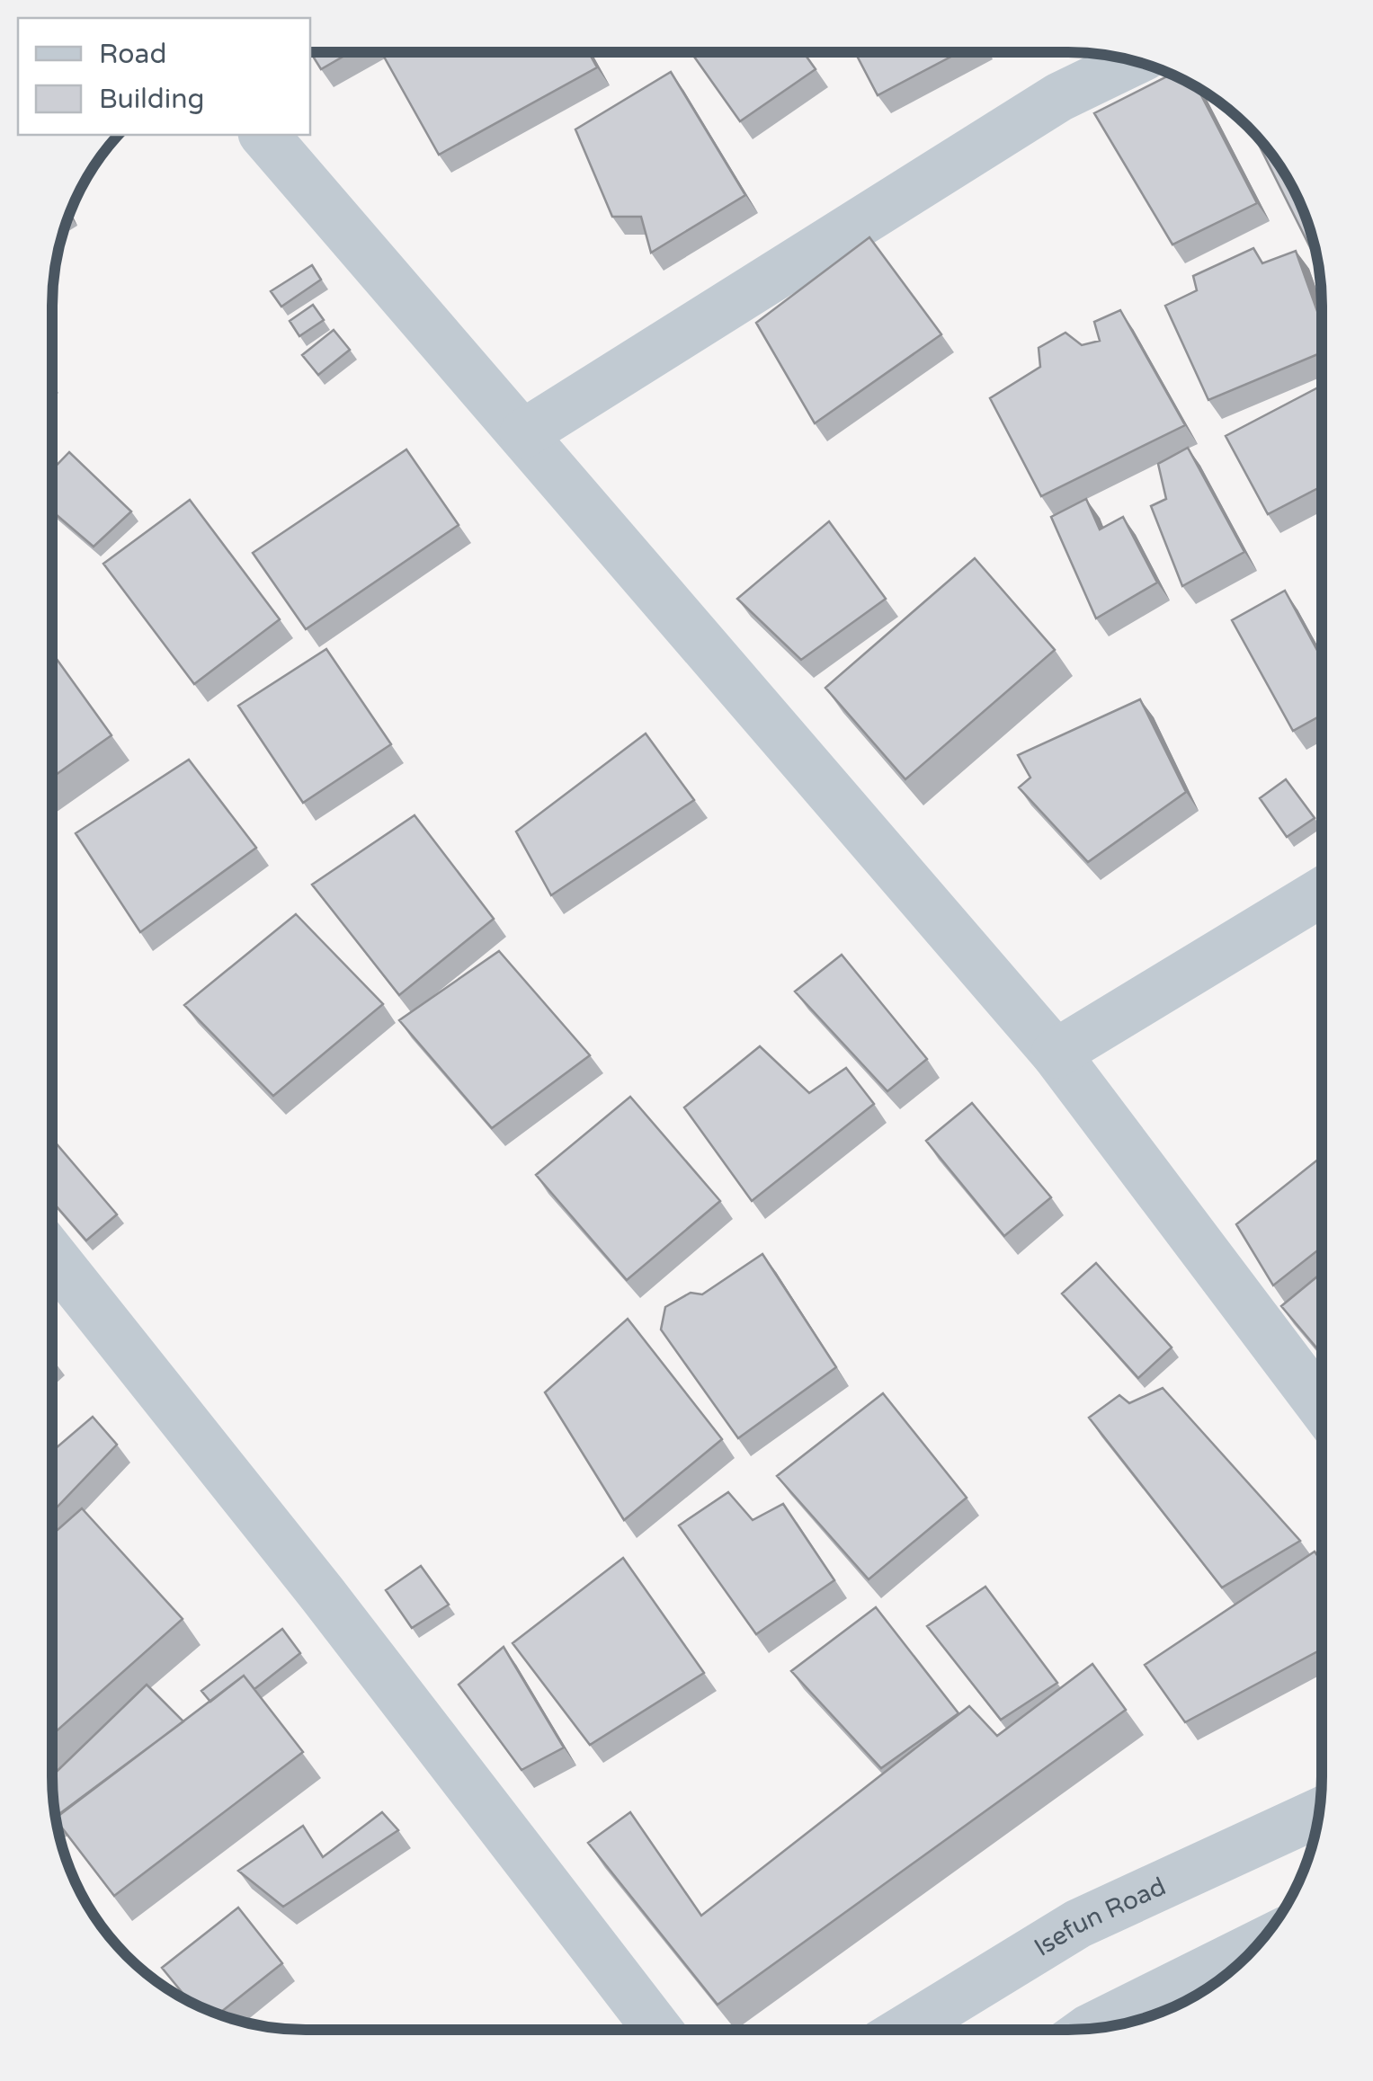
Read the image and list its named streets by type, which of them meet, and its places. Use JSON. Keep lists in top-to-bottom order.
{
  "streets": {
    "street": ["Isefun Road"]
  },
  "legend": ["Road", "Building"]
}
